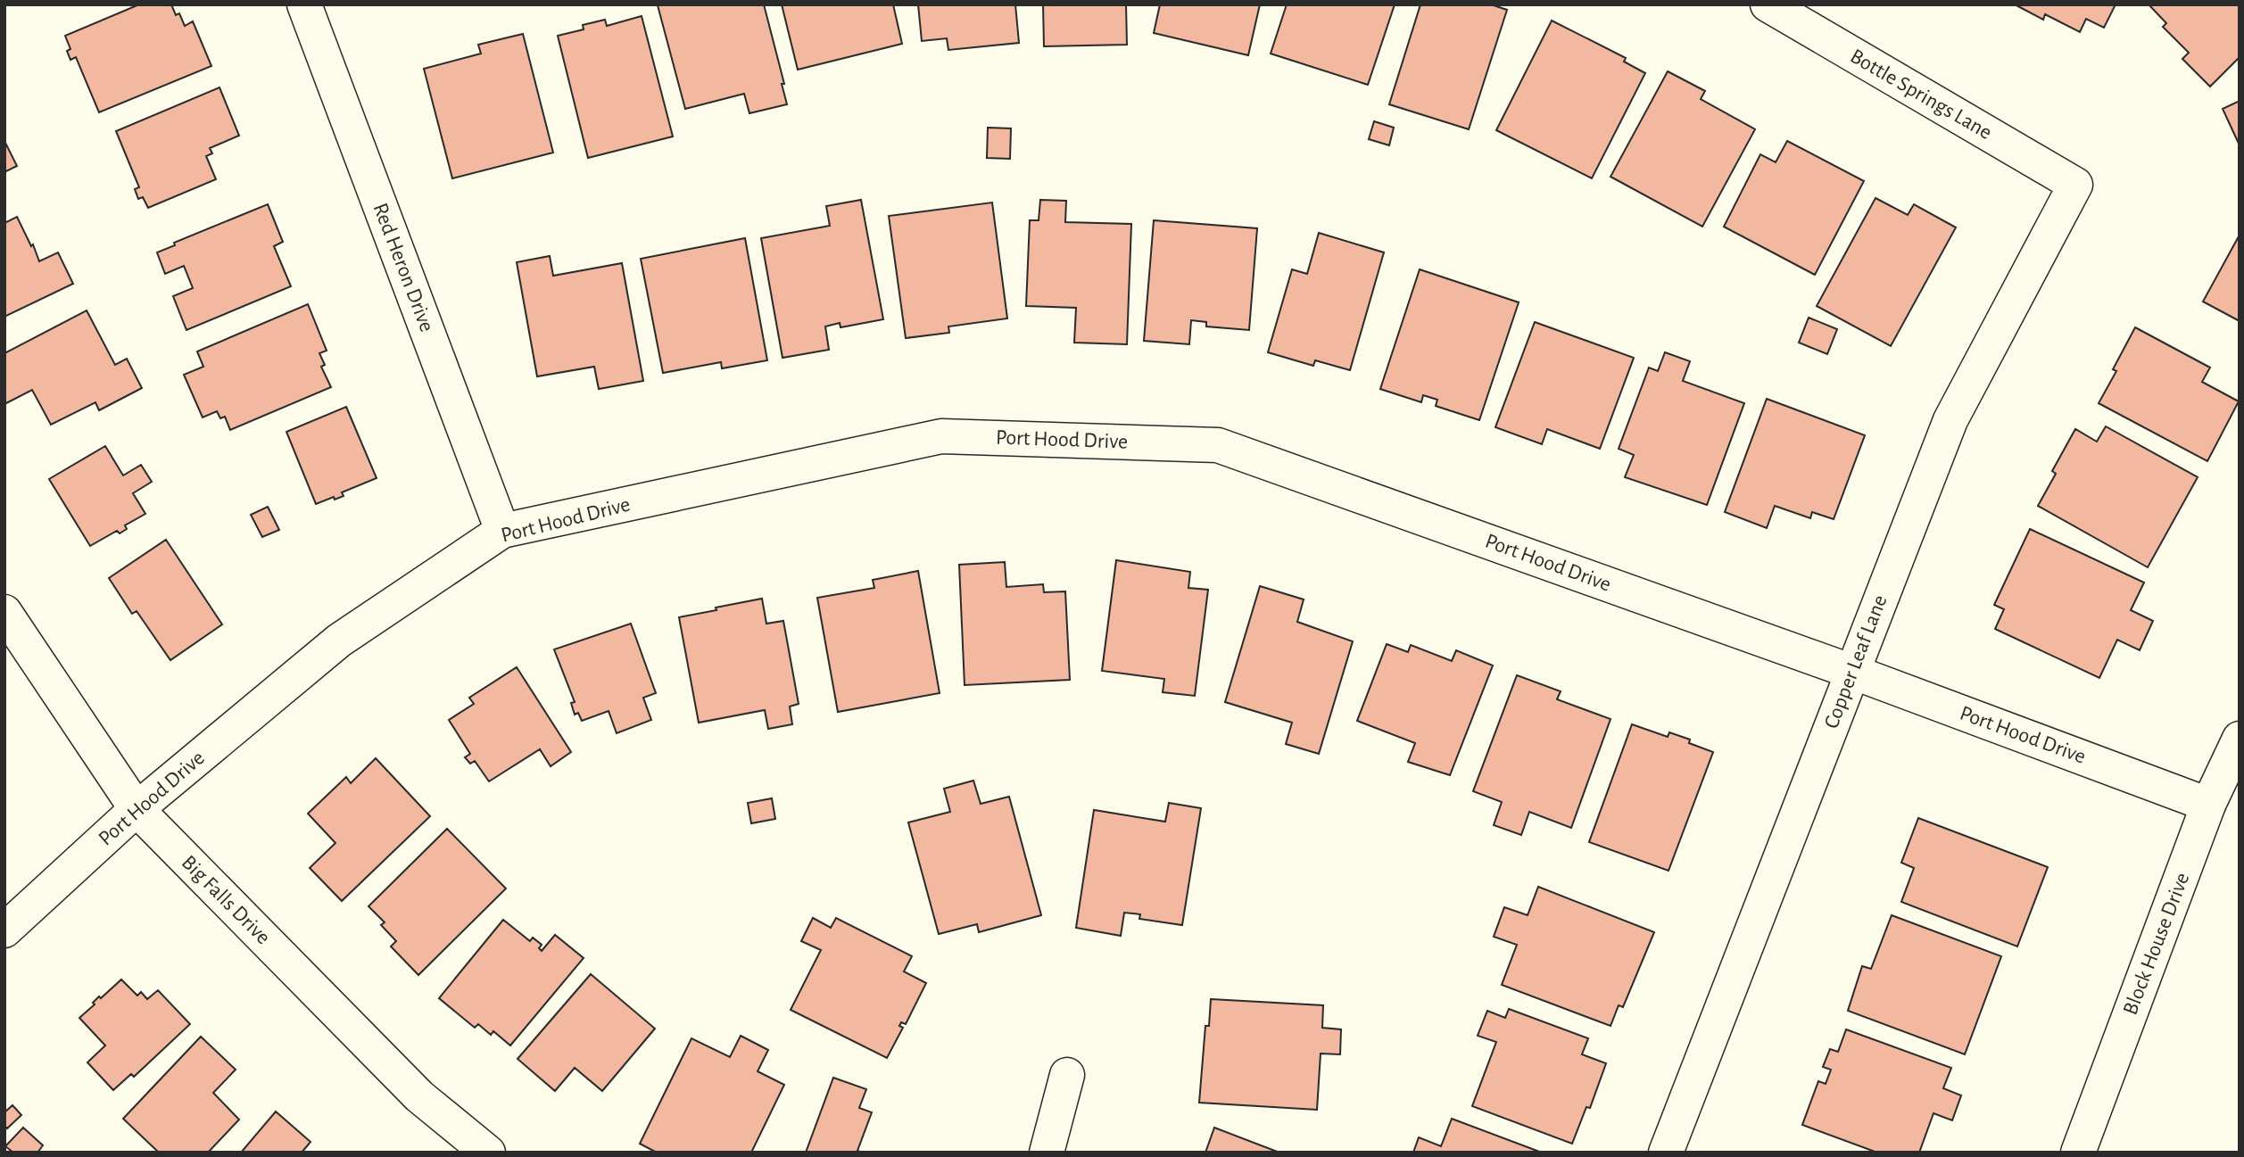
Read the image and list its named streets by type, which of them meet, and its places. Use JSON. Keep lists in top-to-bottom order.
{
  "streets": {
    "street": [
      "Bottle Springs Lane",
      "Red Heron Drive",
      "Port Hood Drive",
      "Copper Leaf Lane",
      "Big Falls Drive",
      "Block House Drive"
    ]
  },
  "crossings": [
    ["Bottle Springs Lane", "Copper Leaf Lane"],
    ["Red Heron Drive", "Port Hood Drive"],
    ["Port Hood Drive", "Copper Leaf Lane"],
    ["Port Hood Drive", "Big Falls Drive"],
    ["Port Hood Drive", "Block House Drive"]
  ]
}
